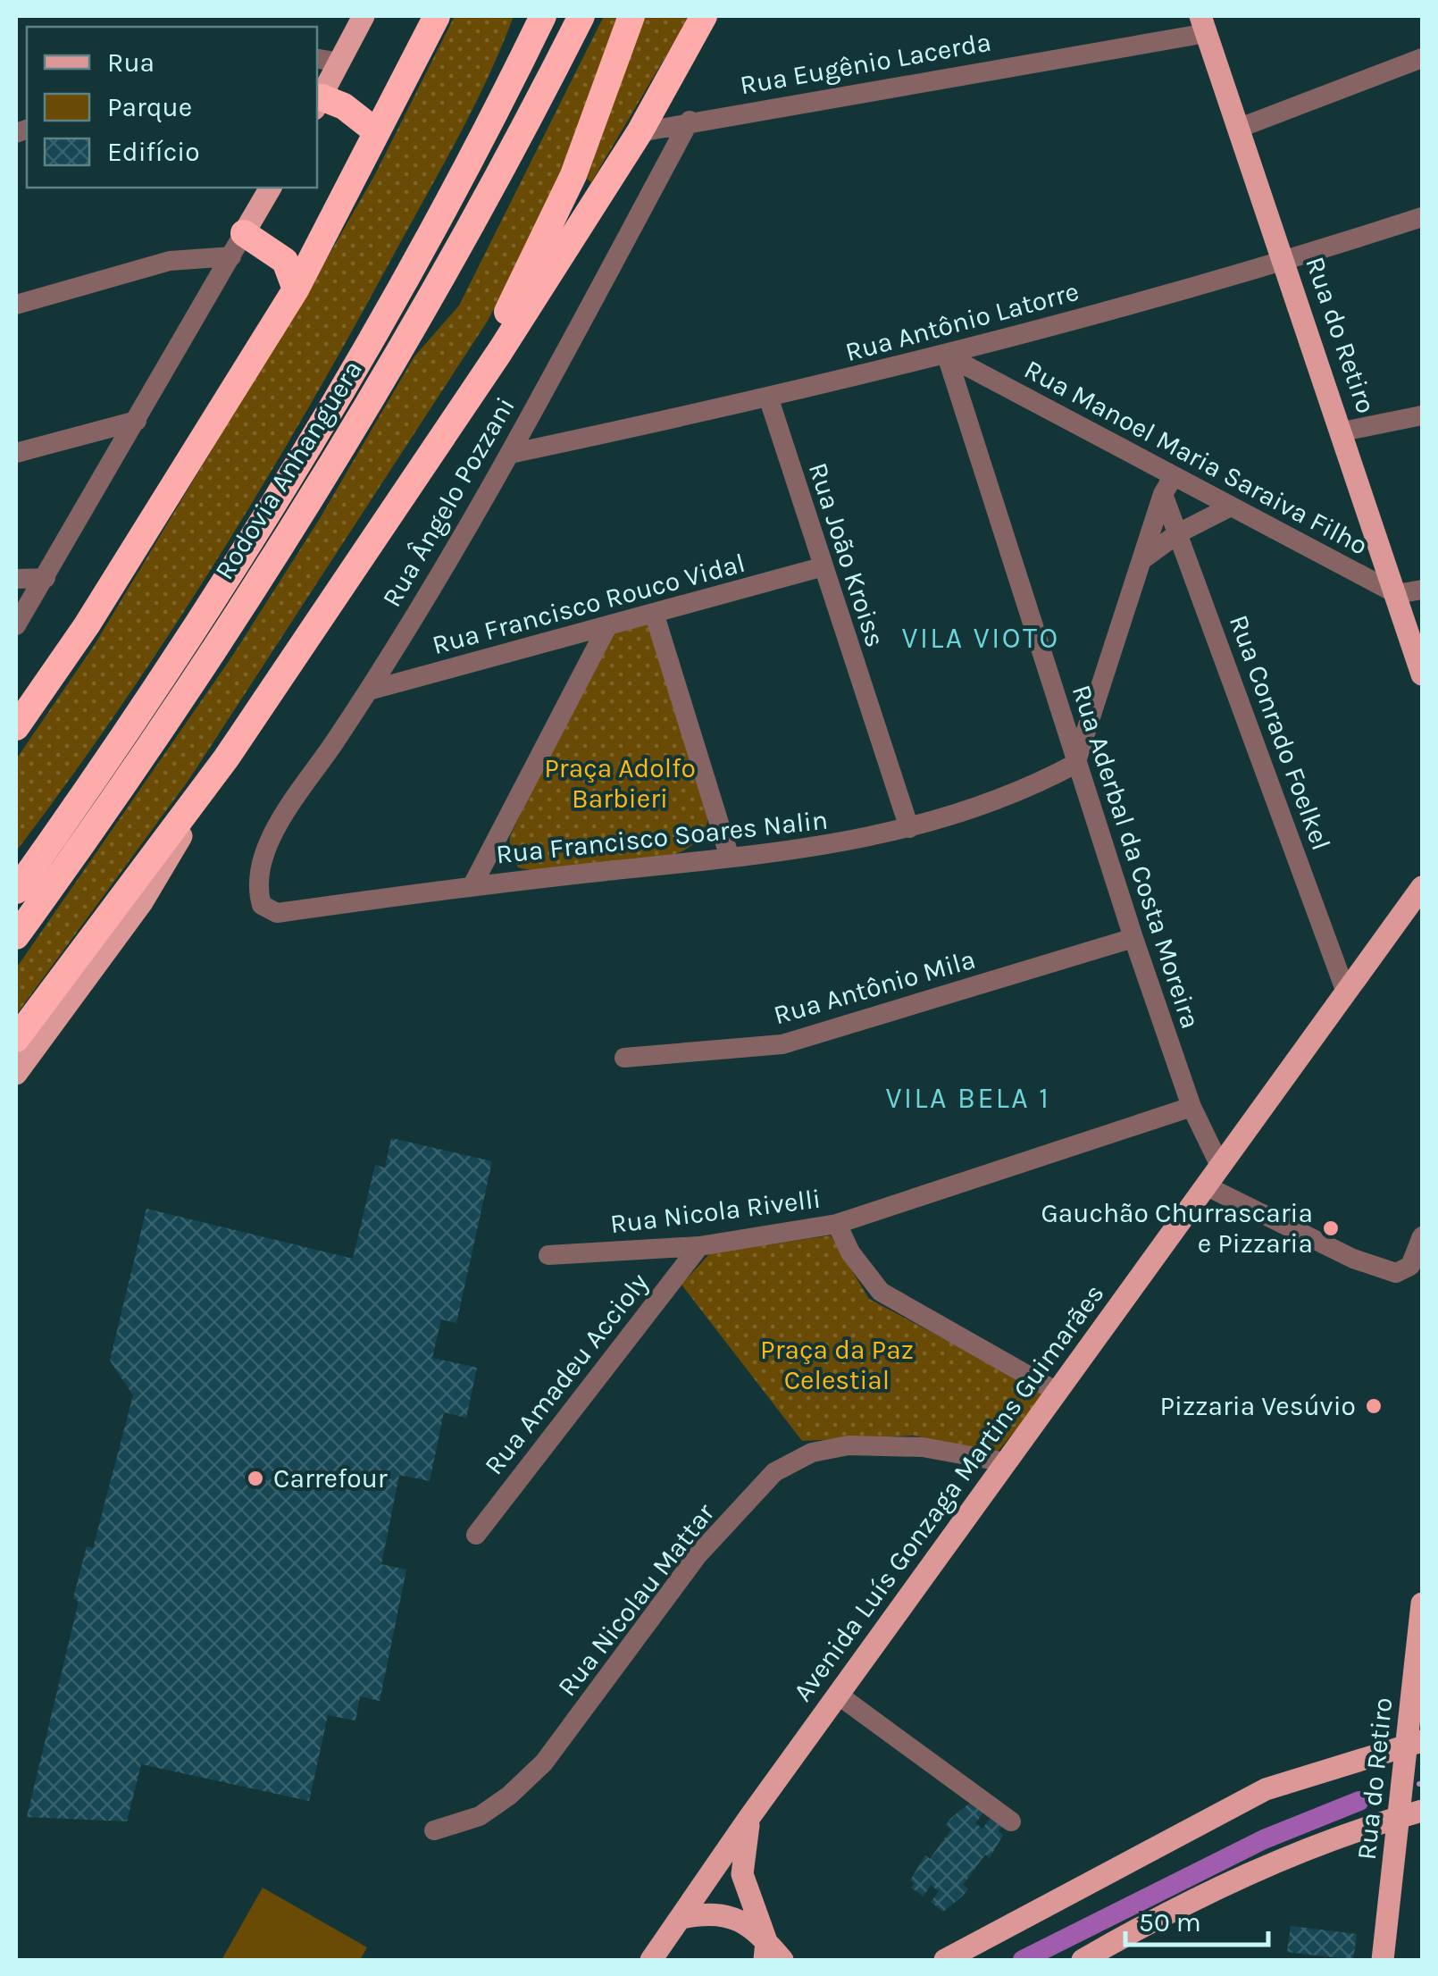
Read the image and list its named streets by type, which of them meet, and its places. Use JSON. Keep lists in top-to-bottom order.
{
  "streets": {
    "highway": ["Rodovia Anhanguera"],
    "main road": ["Rua do Retiro", "Avenida Luís Gonzaga Martins Guimarães"],
    "street": [
      "Rua Eugênio Lacerda",
      "Rua Antônio Latorre",
      "Rua Manoel Maria Saraiva Filho",
      "Rua Ângelo Pozzani",
      "Rua João Kroiss",
      "Rua Francisco Rouco Vidal",
      "Rua Conrado Foelkel",
      "Rua Francisco Soares Nalin",
      "Rua Aderbal da Costa Moreira",
      "Rua Antônio Mila",
      "Rua Nicola Rivelli",
      "Rua Amadeu Accioly",
      "Rua Nicolau Mattar"
    ]
  },
  "crossings": [
    ["Rua Eugênio Lacerda", "Rua do Retiro"],
    ["Rua Eugênio Lacerda", "Rua Ângelo Pozzani"],
    ["Rua Antônio Latorre", "Rua do Retiro"],
    ["Rua Antônio Latorre", "Rua Manoel Maria Saraiva Filho"],
    ["Rua Antônio Latorre", "Rua Ângelo Pozzani"],
    ["Rua Antônio Latorre", "Rua João Kroiss"],
    ["Rua Antônio Latorre", "Rua Aderbal da Costa Moreira"],
    ["Rua do Retiro", "Rua Manoel Maria Saraiva Filho"],
    ["Rua Manoel Maria Saraiva Filho", "Rua Conrado Foelkel"],
    ["Rua Manoel Maria Saraiva Filho", "Rua Aderbal da Costa Moreira"],
    ["Rua Ângelo Pozzani", "Rua Francisco Rouco Vidal"],
    ["Rua Ângelo Pozzani", "Rua Francisco Soares Nalin"],
    ["Rua João Kroiss", "Rua Francisco Rouco Vidal"],
    ["Rua João Kroiss", "Rua Francisco Soares Nalin"],
    ["Rua Conrado Foelkel", "Avenida Luís Gonzaga Martins Guimarães"],
    ["Rua Francisco Soares Nalin", "Rua Aderbal da Costa Moreira"],
    ["Rua Aderbal da Costa Moreira", "Rua Antônio Mila"],
    ["Rua Aderbal da Costa Moreira", "Rua Nicola Rivelli"],
    ["Rua Aderbal da Costa Moreira", "Avenida Luís Gonzaga Martins Guimarães"],
    ["Rua Nicola Rivelli", "Rua Amadeu Accioly"],
    ["Avenida Luís Gonzaga Martins Guimarães", "Rua Nicolau Mattar"]
  ],
  "districts": ["VILA VIOTO", "VILA BELA 1"],
  "parks": ["Praça Adolfo Barbieri", "Praça da Paz Celestial"],
  "places": ["Gauchão Churrascaria e Pizzaria", "Pizzaria Vesúvio", "Carrefour"],
  "legend": ["Rua", "Parque", "Edifício"],
  "scale_bar": "50 m"
}
